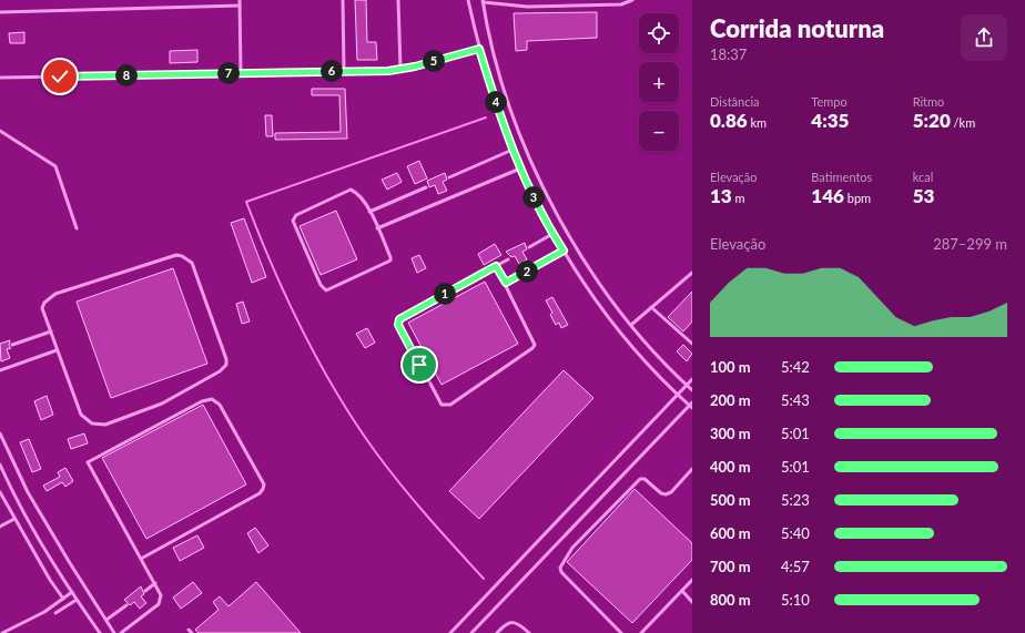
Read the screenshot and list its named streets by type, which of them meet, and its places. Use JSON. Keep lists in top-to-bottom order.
{
  "page": {
    "heading": ["Corrida noturna", "18:37"],
    "map_buttons": ["+", "−"],
    "pins": [
      "5",
      "6",
      "7",
      "8",
      "4",
      "3",
      "2",
      "1"
    ],
    "stats": [
      ["Distância", "0.86 km"],
      ["Tempo", "4:35"],
      ["Ritmo", "5:20 /km"],
      ["Elevação", "13 m"],
      ["Batimentos", "146 bpm"],
      ["kcal", "53"]
    ],
    "chart": ["Elevação", "287–299 m"],
    "list": [
      {
        "name": "100 m",
        "note": "5:42"
      },
      {
        "name": "200 m",
        "note": "5:43"
      },
      {
        "name": "300 m",
        "note": "5:01"
      },
      {
        "name": "400 m",
        "note": "5:01"
      },
      {
        "name": "500 m",
        "note": "5:23"
      },
      {
        "name": "600 m",
        "note": "5:40"
      },
      {
        "name": "700 m",
        "note": "4:57"
      },
      {
        "name": "800 m",
        "note": "5:10"
      }
    ]
  }
}
